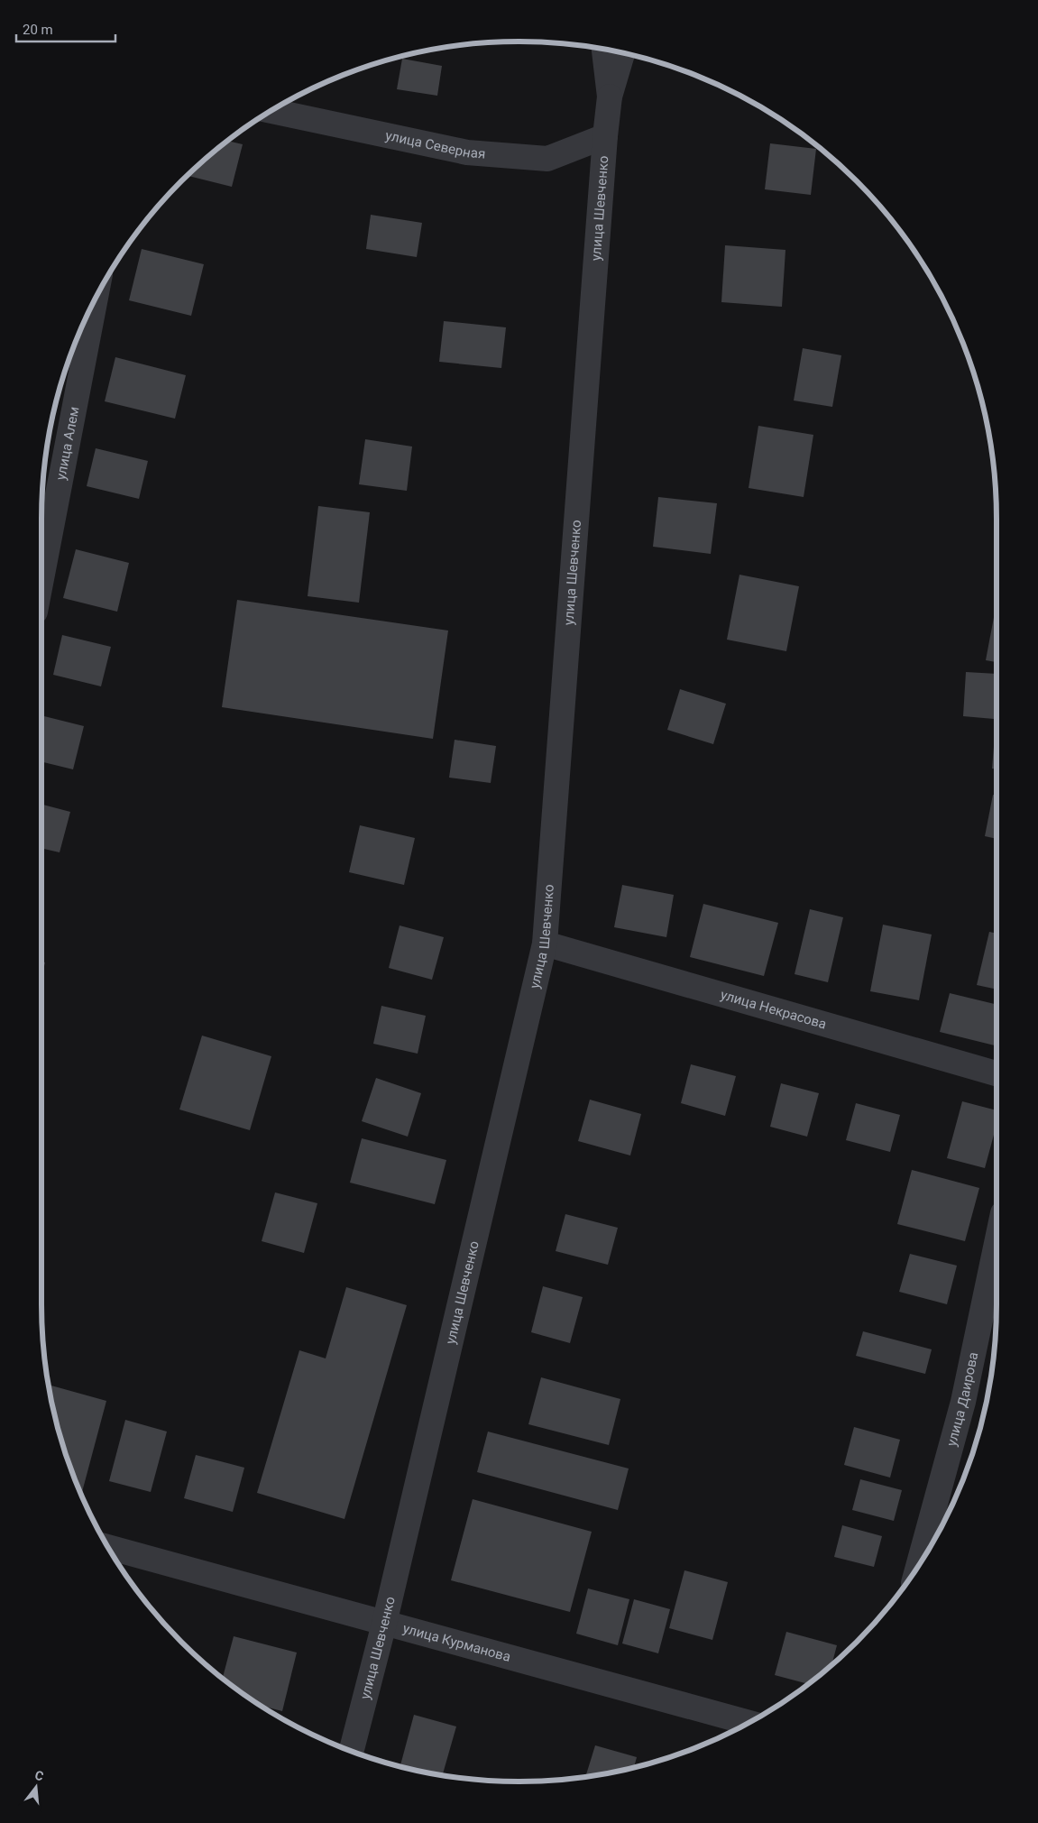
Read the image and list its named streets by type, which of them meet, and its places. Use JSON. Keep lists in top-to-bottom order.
{
  "streets": {
    "street": [
      "улица Северная",
      "улица Шевченко",
      "улица Алем",
      "улица Некрасова",
      "улица Даирова",
      "улица Курманова"
    ]
  },
  "crossings": [
    ["улица Северная", "улица Шевченко"],
    ["улица Шевченко", "улица Некрасова"],
    ["улица Шевченко", "улица Курманова"]
  ],
  "scale_bar": "20 m",
  "north": "top"
}
